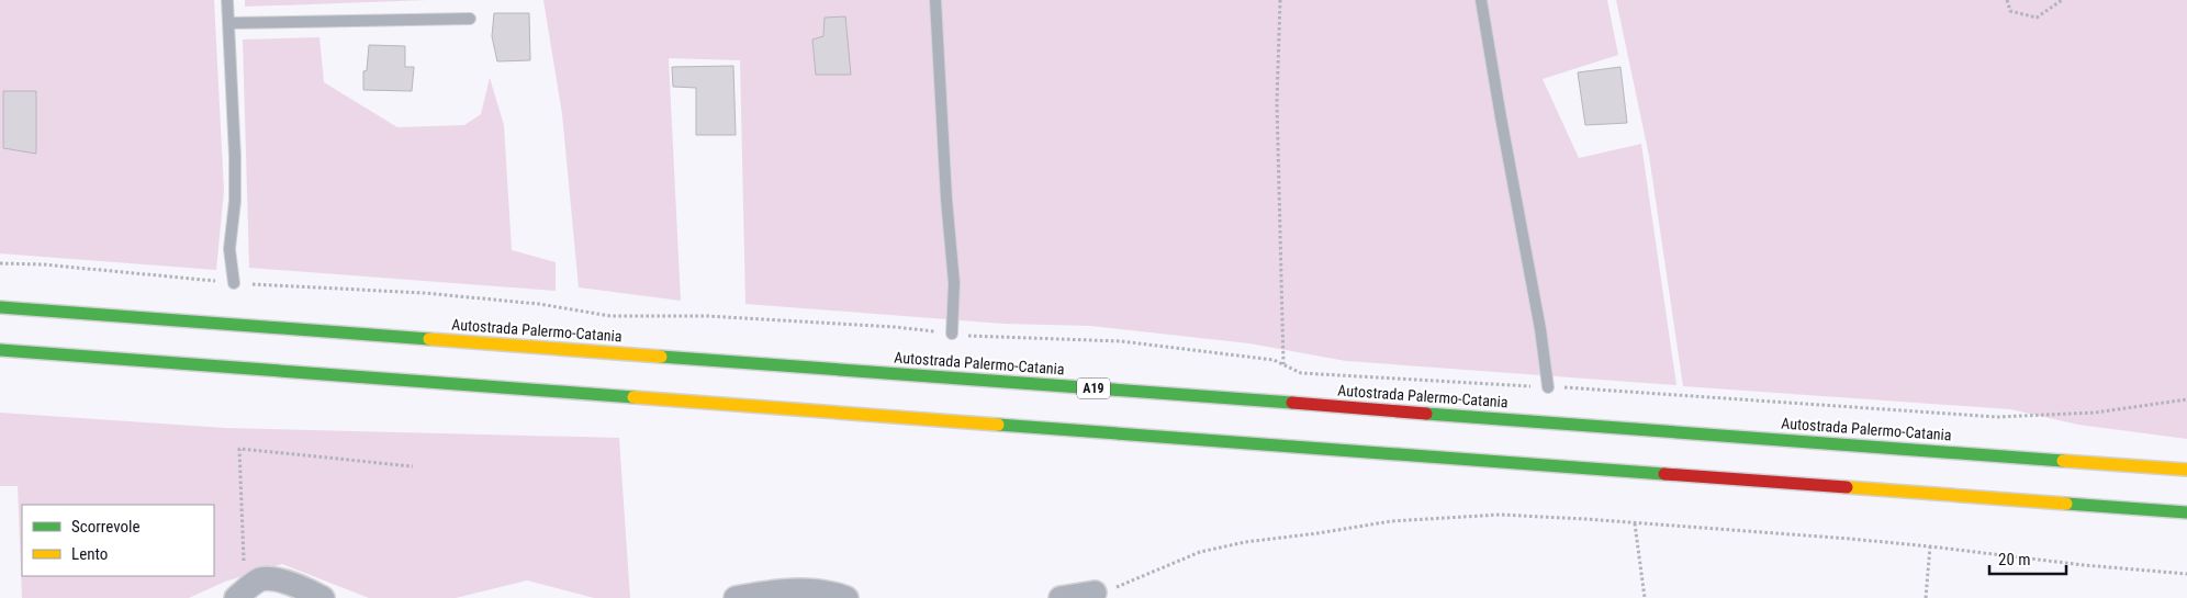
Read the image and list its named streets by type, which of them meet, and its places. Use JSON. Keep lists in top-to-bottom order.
{
  "streets": {
    "highway": ["Autostrada Palermo-Catania", "A19"]
  },
  "legend": ["Scorrevole", "Lento"],
  "scale_bar": "20 m"
}
